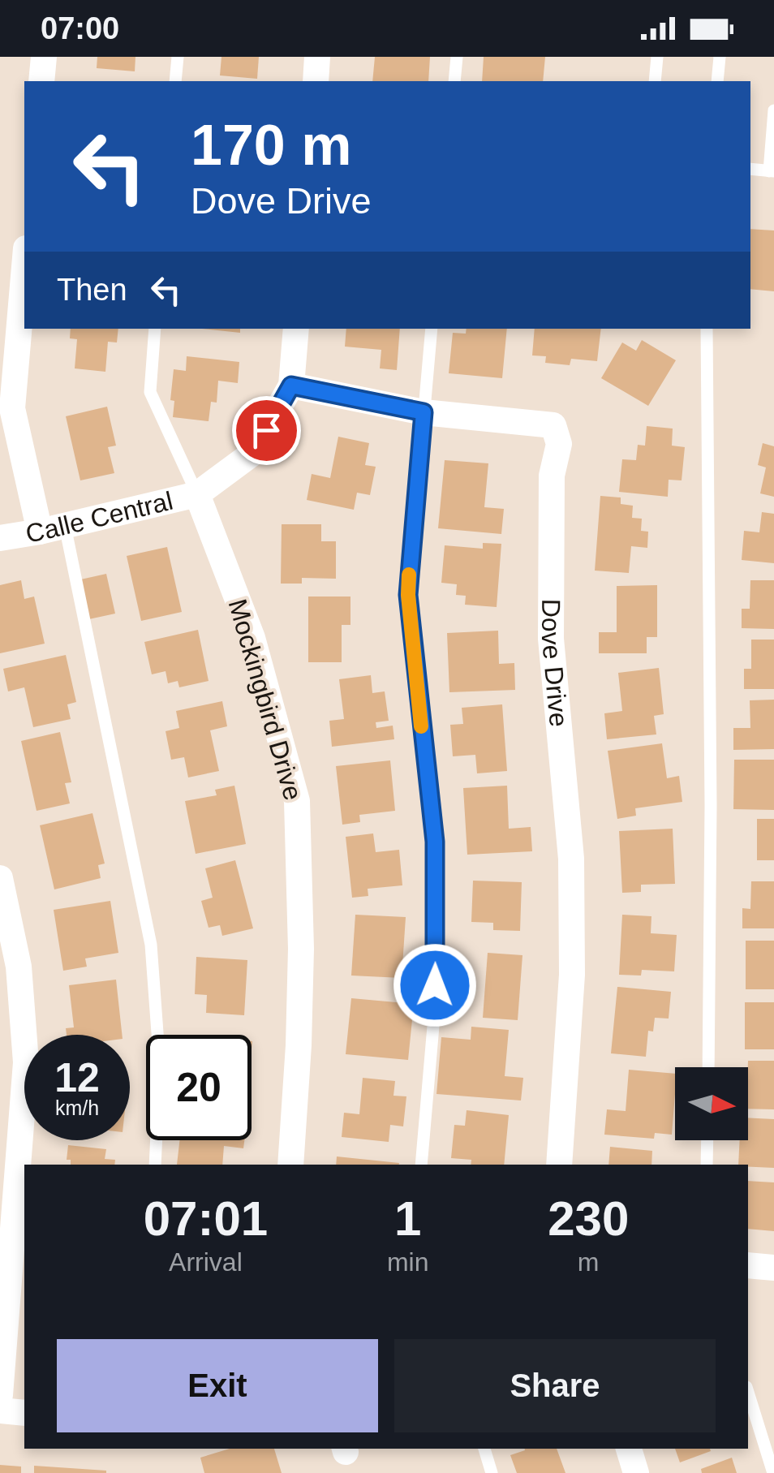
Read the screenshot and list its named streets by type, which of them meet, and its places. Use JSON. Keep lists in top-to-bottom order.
{
  "streets": {
    "street": ["Calle Central", "Dove Drive", "Mockingbird Drive"]
  },
  "crossings": [
    ["Calle Central", "Mockingbird Drive"]
  ],
  "north": "right",
  "page": {
    "status": "07:00",
    "turn": ["170 m", "Dove Drive"],
    "then": "Then",
    "speed": "12 km/h",
    "limit": "20",
    "eta": [
      "07:01",
      "Arrival",
      "1",
      "min",
      "230",
      "m"
    ],
    "buttons": ["Exit", "Share"]
  }
}
